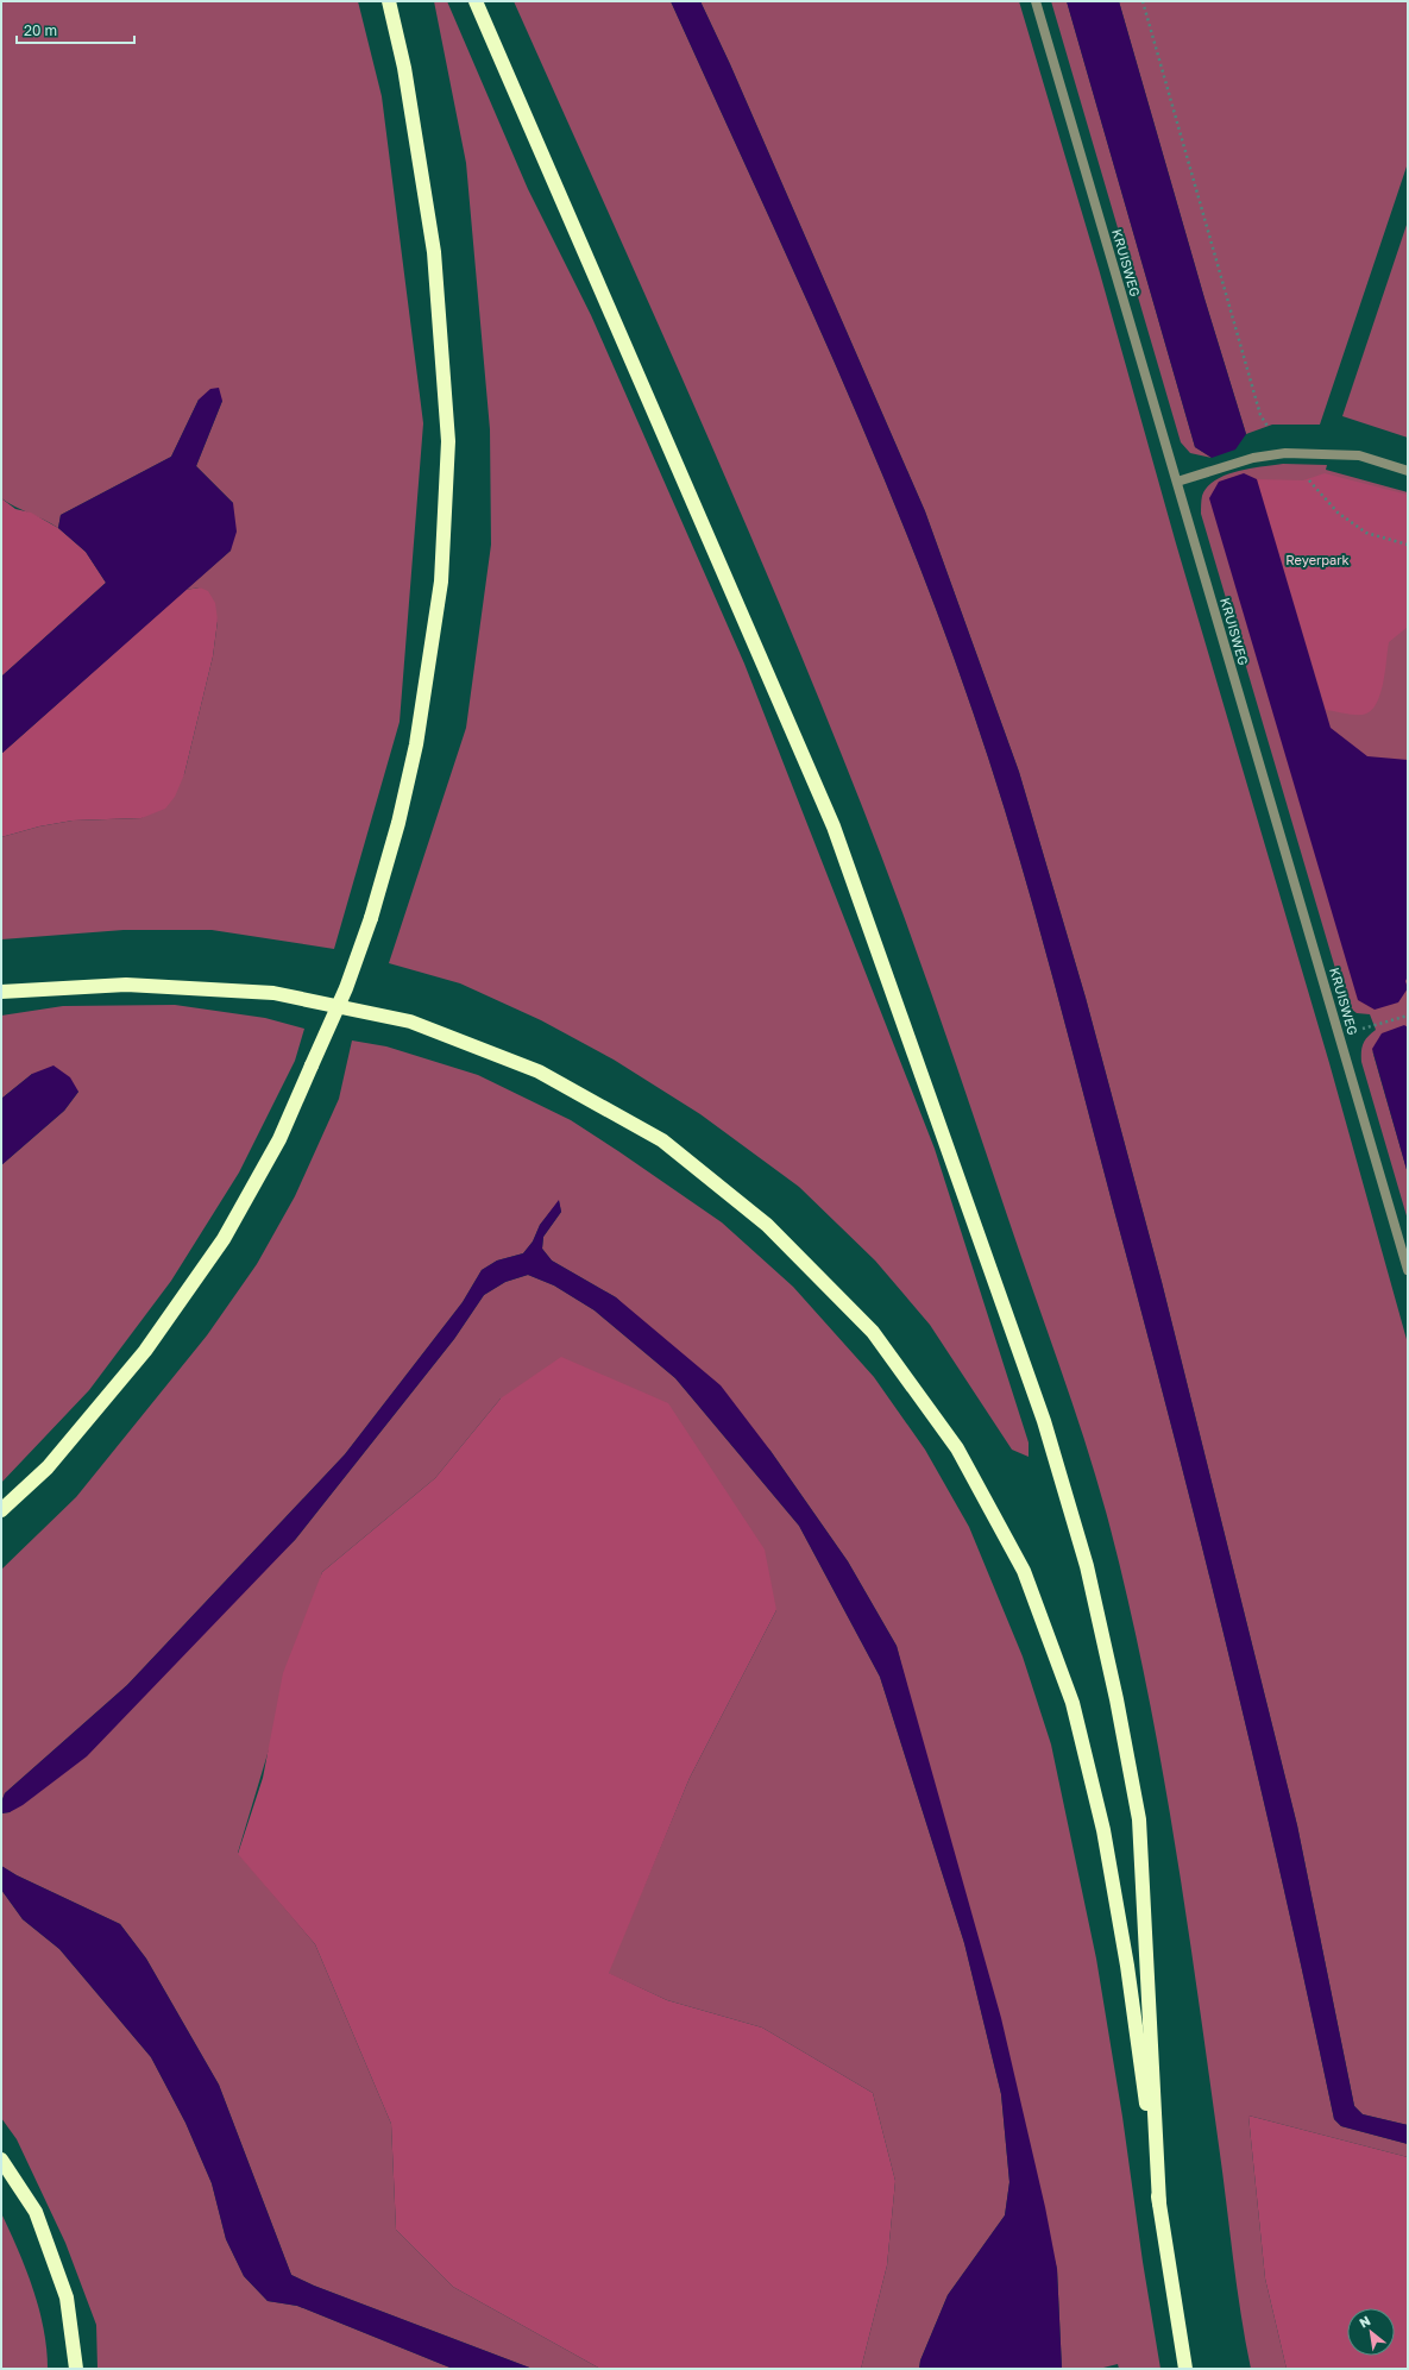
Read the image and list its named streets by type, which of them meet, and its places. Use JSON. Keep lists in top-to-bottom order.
{
  "streets": {
    "street": ["KRUISWEG"]
  },
  "parks": ["Reyerpark"],
  "scale_bar": "20 m",
  "north": "top left"
}
